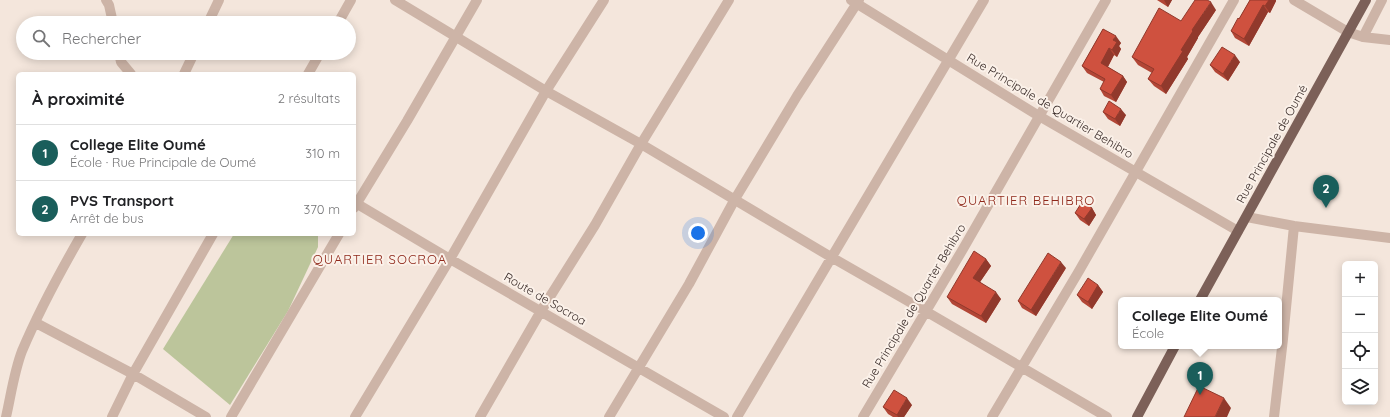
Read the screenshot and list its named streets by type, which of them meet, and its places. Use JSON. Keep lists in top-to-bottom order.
{
  "streets": {
    "main road": ["Rue Principale de Oumé"],
    "street": ["Rue Principale de Quartier Behibro", "Route de Socroa", "Rue Principale de Quarter Behibro"]
  },
  "crossings": [
    ["Rue Principale de Quartier Behibro", "Rue Principale de Oumé"],
    ["Rue Principale de Quartier Behibro", "Rue Principale de Quarter Behibro"]
  ],
  "districts": ["QUARTIER BEHIBRO", "QUARTIER SOCROA"],
  "page": {
    "search": "Rechercher",
    "heading": ["À proximité", "2 résultats"],
    "list": [
      {
        "mark": "1",
        "name": "College Elite Oumé",
        "note": "École · Rue Principale de Oumé",
        "value": "310 m"
      },
      {
        "mark": "2",
        "name": "PVS Transport",
        "note": "Arrêt de bus",
        "value": "370 m"
      }
    ],
    "pins": ["2", "1"],
    "map_buttons": ["+", "−"],
    "popup": ["College Elite Oumé", "École"]
  }
}
